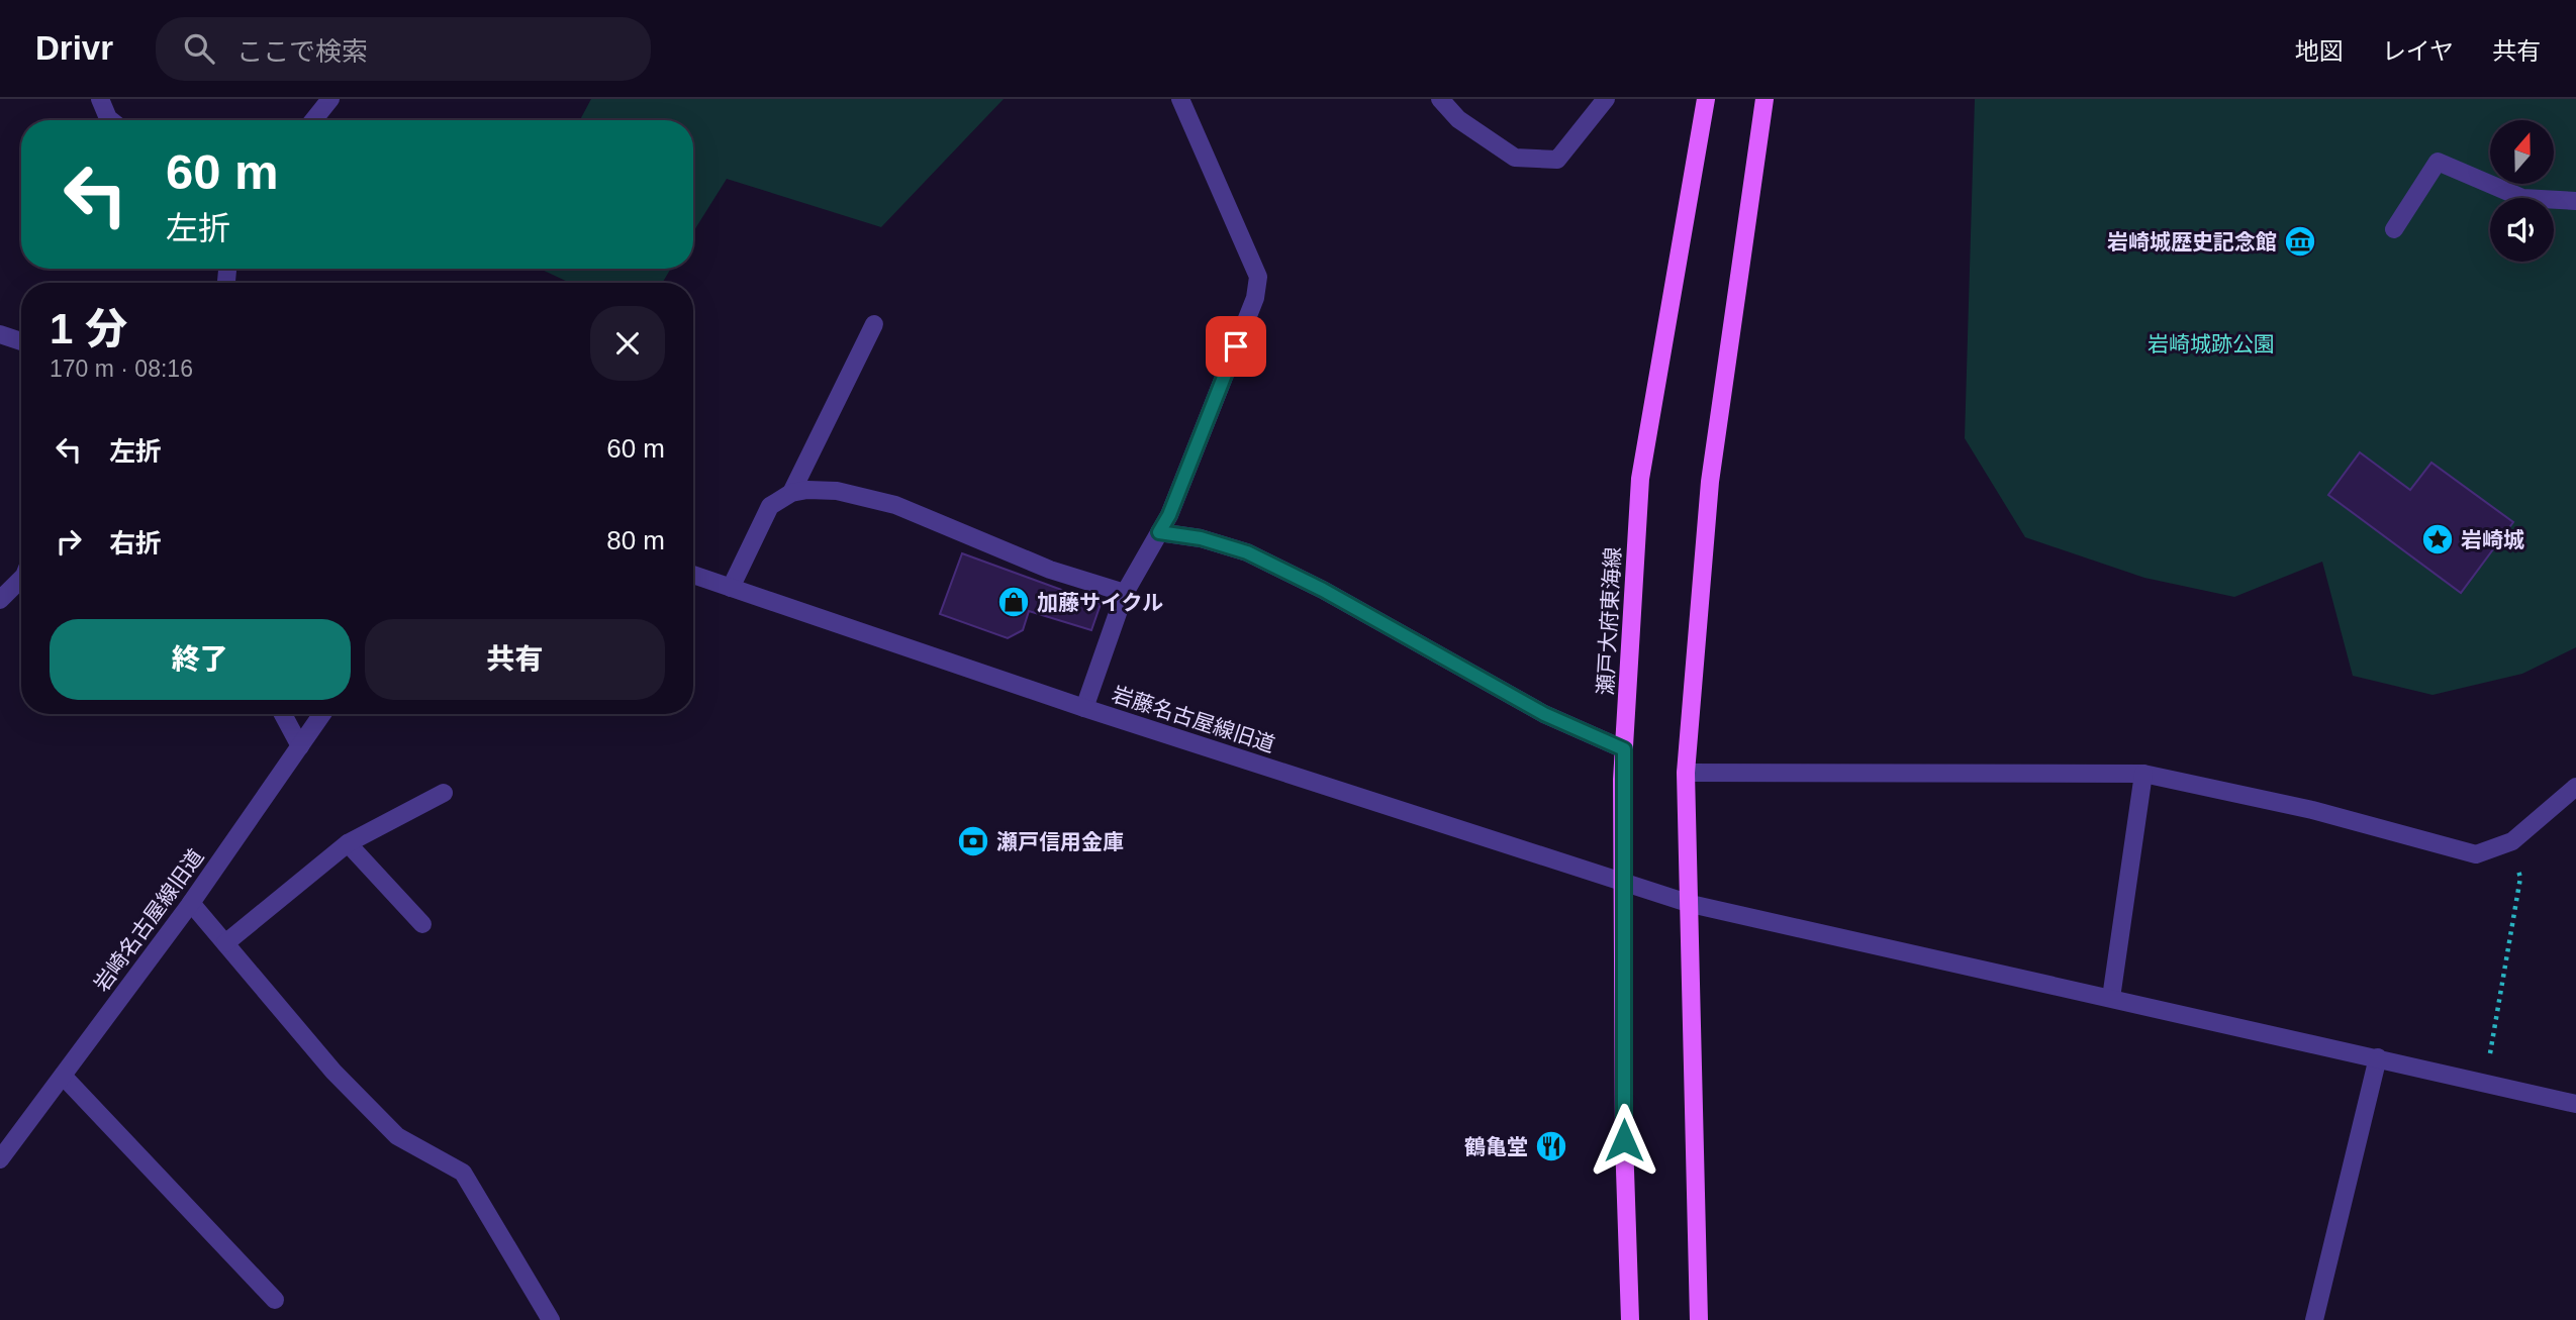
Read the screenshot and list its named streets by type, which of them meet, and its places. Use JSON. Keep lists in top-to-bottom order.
{
  "streets": {
    "main road": ["瀬戸大府東海線"],
    "street": ["岩藤名古屋線旧道", "岩崎名古屋線旧道"]
  },
  "crossings": [
    ["瀬戸大府東海線", "岩藤名古屋線旧道"]
  ],
  "parks": ["岩崎城跡公園"],
  "places": {
    "museum": ["岩崎城歴史記念館"],
    "place": ["岩崎城"],
    "shop": ["加藤サイクル"],
    "bank": ["瀬戸信用金庫"],
    "restaurant": ["鶴亀堂"]
  },
  "north": "top",
  "page": {
    "header": "Drivr",
    "search": "ここで検索",
    "nav": ["地図", "レイヤ", "共有"],
    "turn": ["60 m", "左折"],
    "heading": ["1 分", "170 m · 08:16"],
    "list": [
      {
        "name": "左折",
        "value": "60 m"
      },
      {
        "name": "右折",
        "value": "80 m"
      }
    ],
    "buttons": ["終了", "共有"]
  }
}
